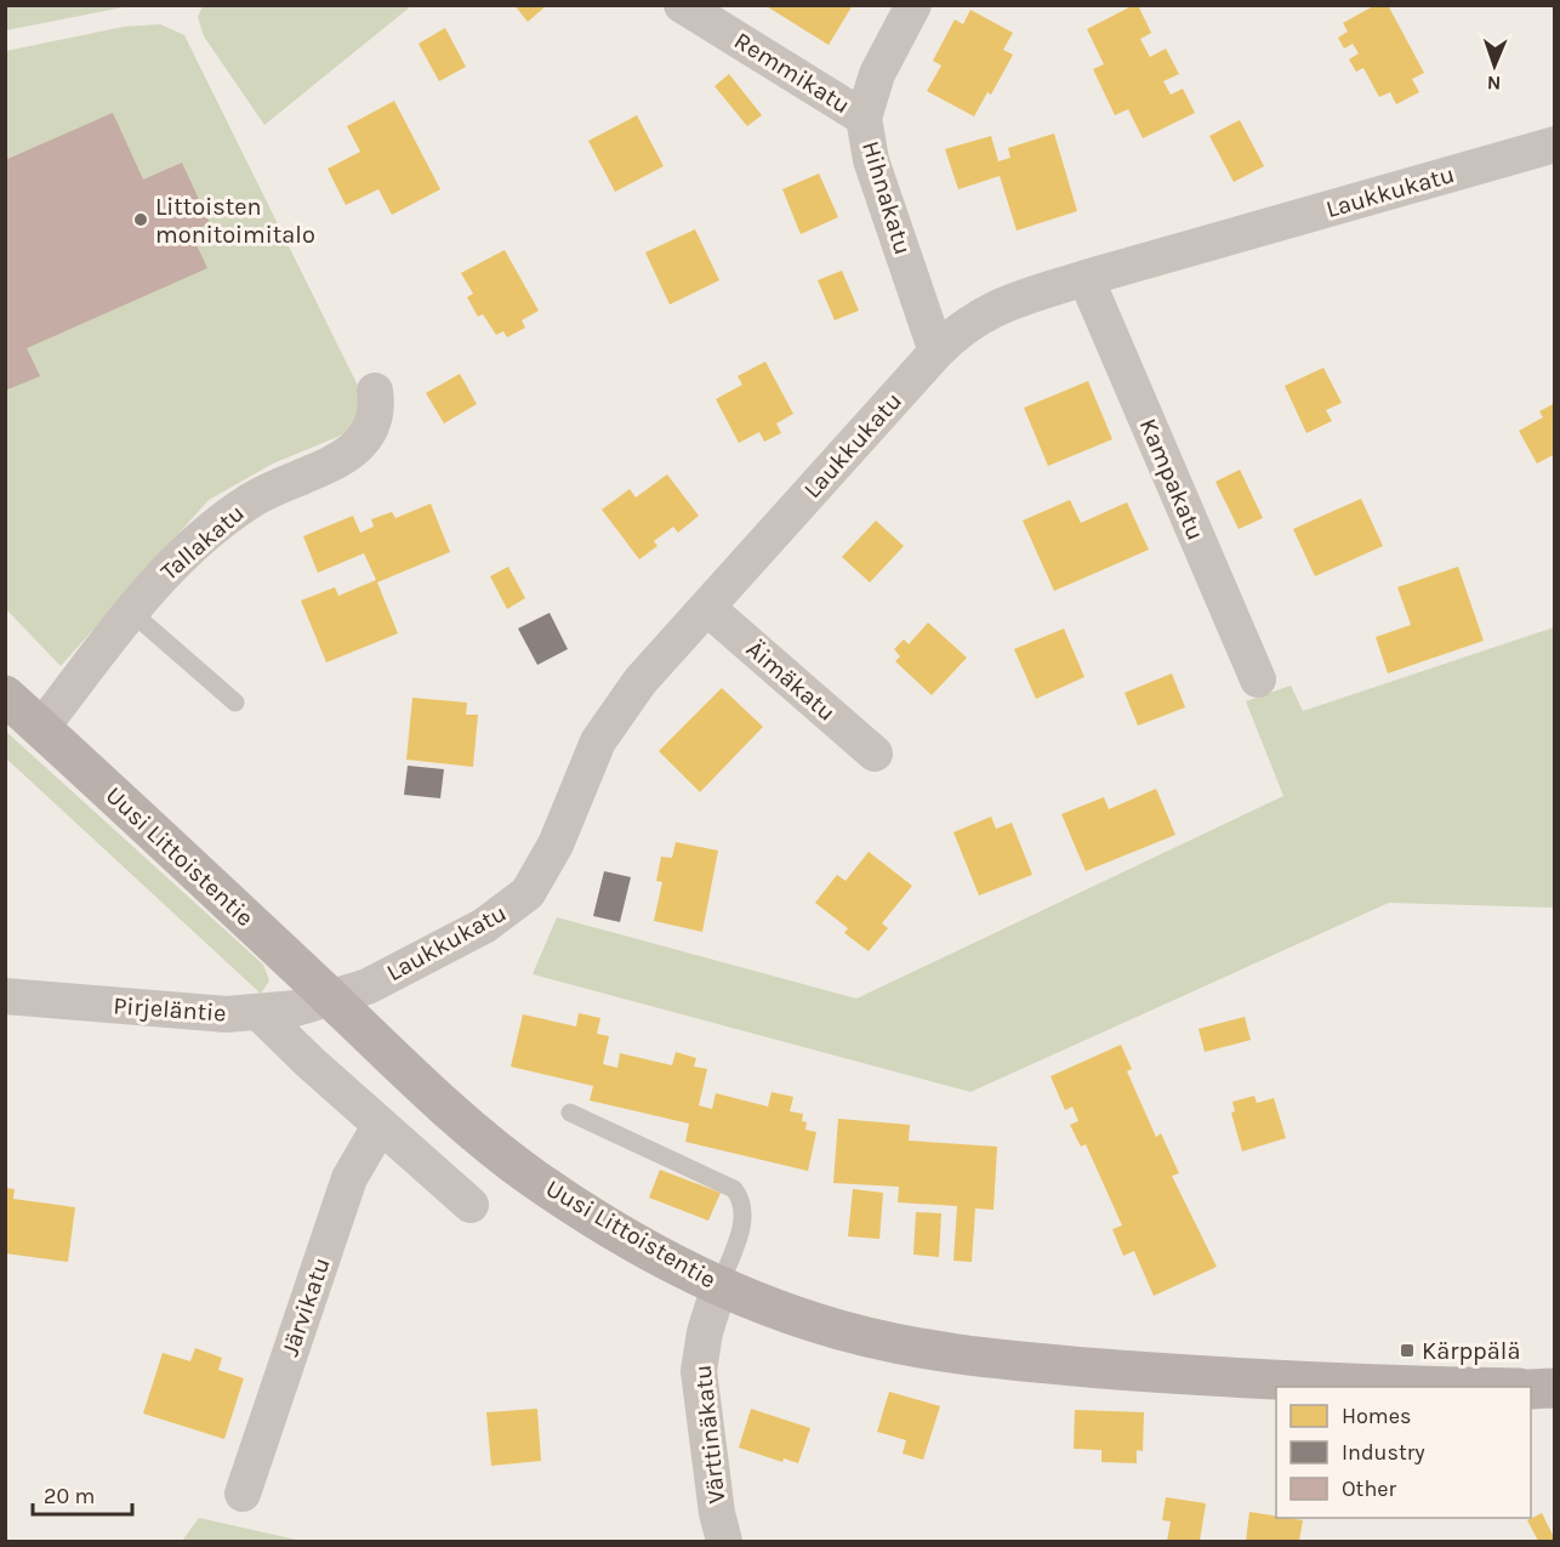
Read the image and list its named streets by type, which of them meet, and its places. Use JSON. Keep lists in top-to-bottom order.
{
  "streets": {
    "street": [
      "Remmikatu",
      "Laukkukatu",
      "Hihnakatu",
      "Kampakatu",
      "Tallakatu",
      "Äimäkatu",
      "Uusi Littoistentie",
      "Pirjeläntie",
      "Järvikatu",
      "Värttinäkatu"
    ]
  },
  "crossings": [
    ["Remmikatu", "Hihnakatu"],
    ["Laukkukatu", "Hihnakatu"],
    ["Laukkukatu", "Kampakatu"],
    ["Laukkukatu", "Äimäkatu"],
    ["Laukkukatu", "Uusi Littoistentie"],
    ["Laukkukatu", "Pirjeläntie"],
    ["Tallakatu", "Uusi Littoistentie"],
    ["Uusi Littoistentie", "Pirjeläntie"],
    ["Uusi Littoistentie", "Värttinäkatu"]
  ],
  "places": {
    "other": ["Littoisten monitoimitalo"],
    "transit": ["Kärppälä"]
  },
  "legend": ["Homes", "Industry", "Other"],
  "scale_bar": "20 m",
  "north": "bottom"
}
